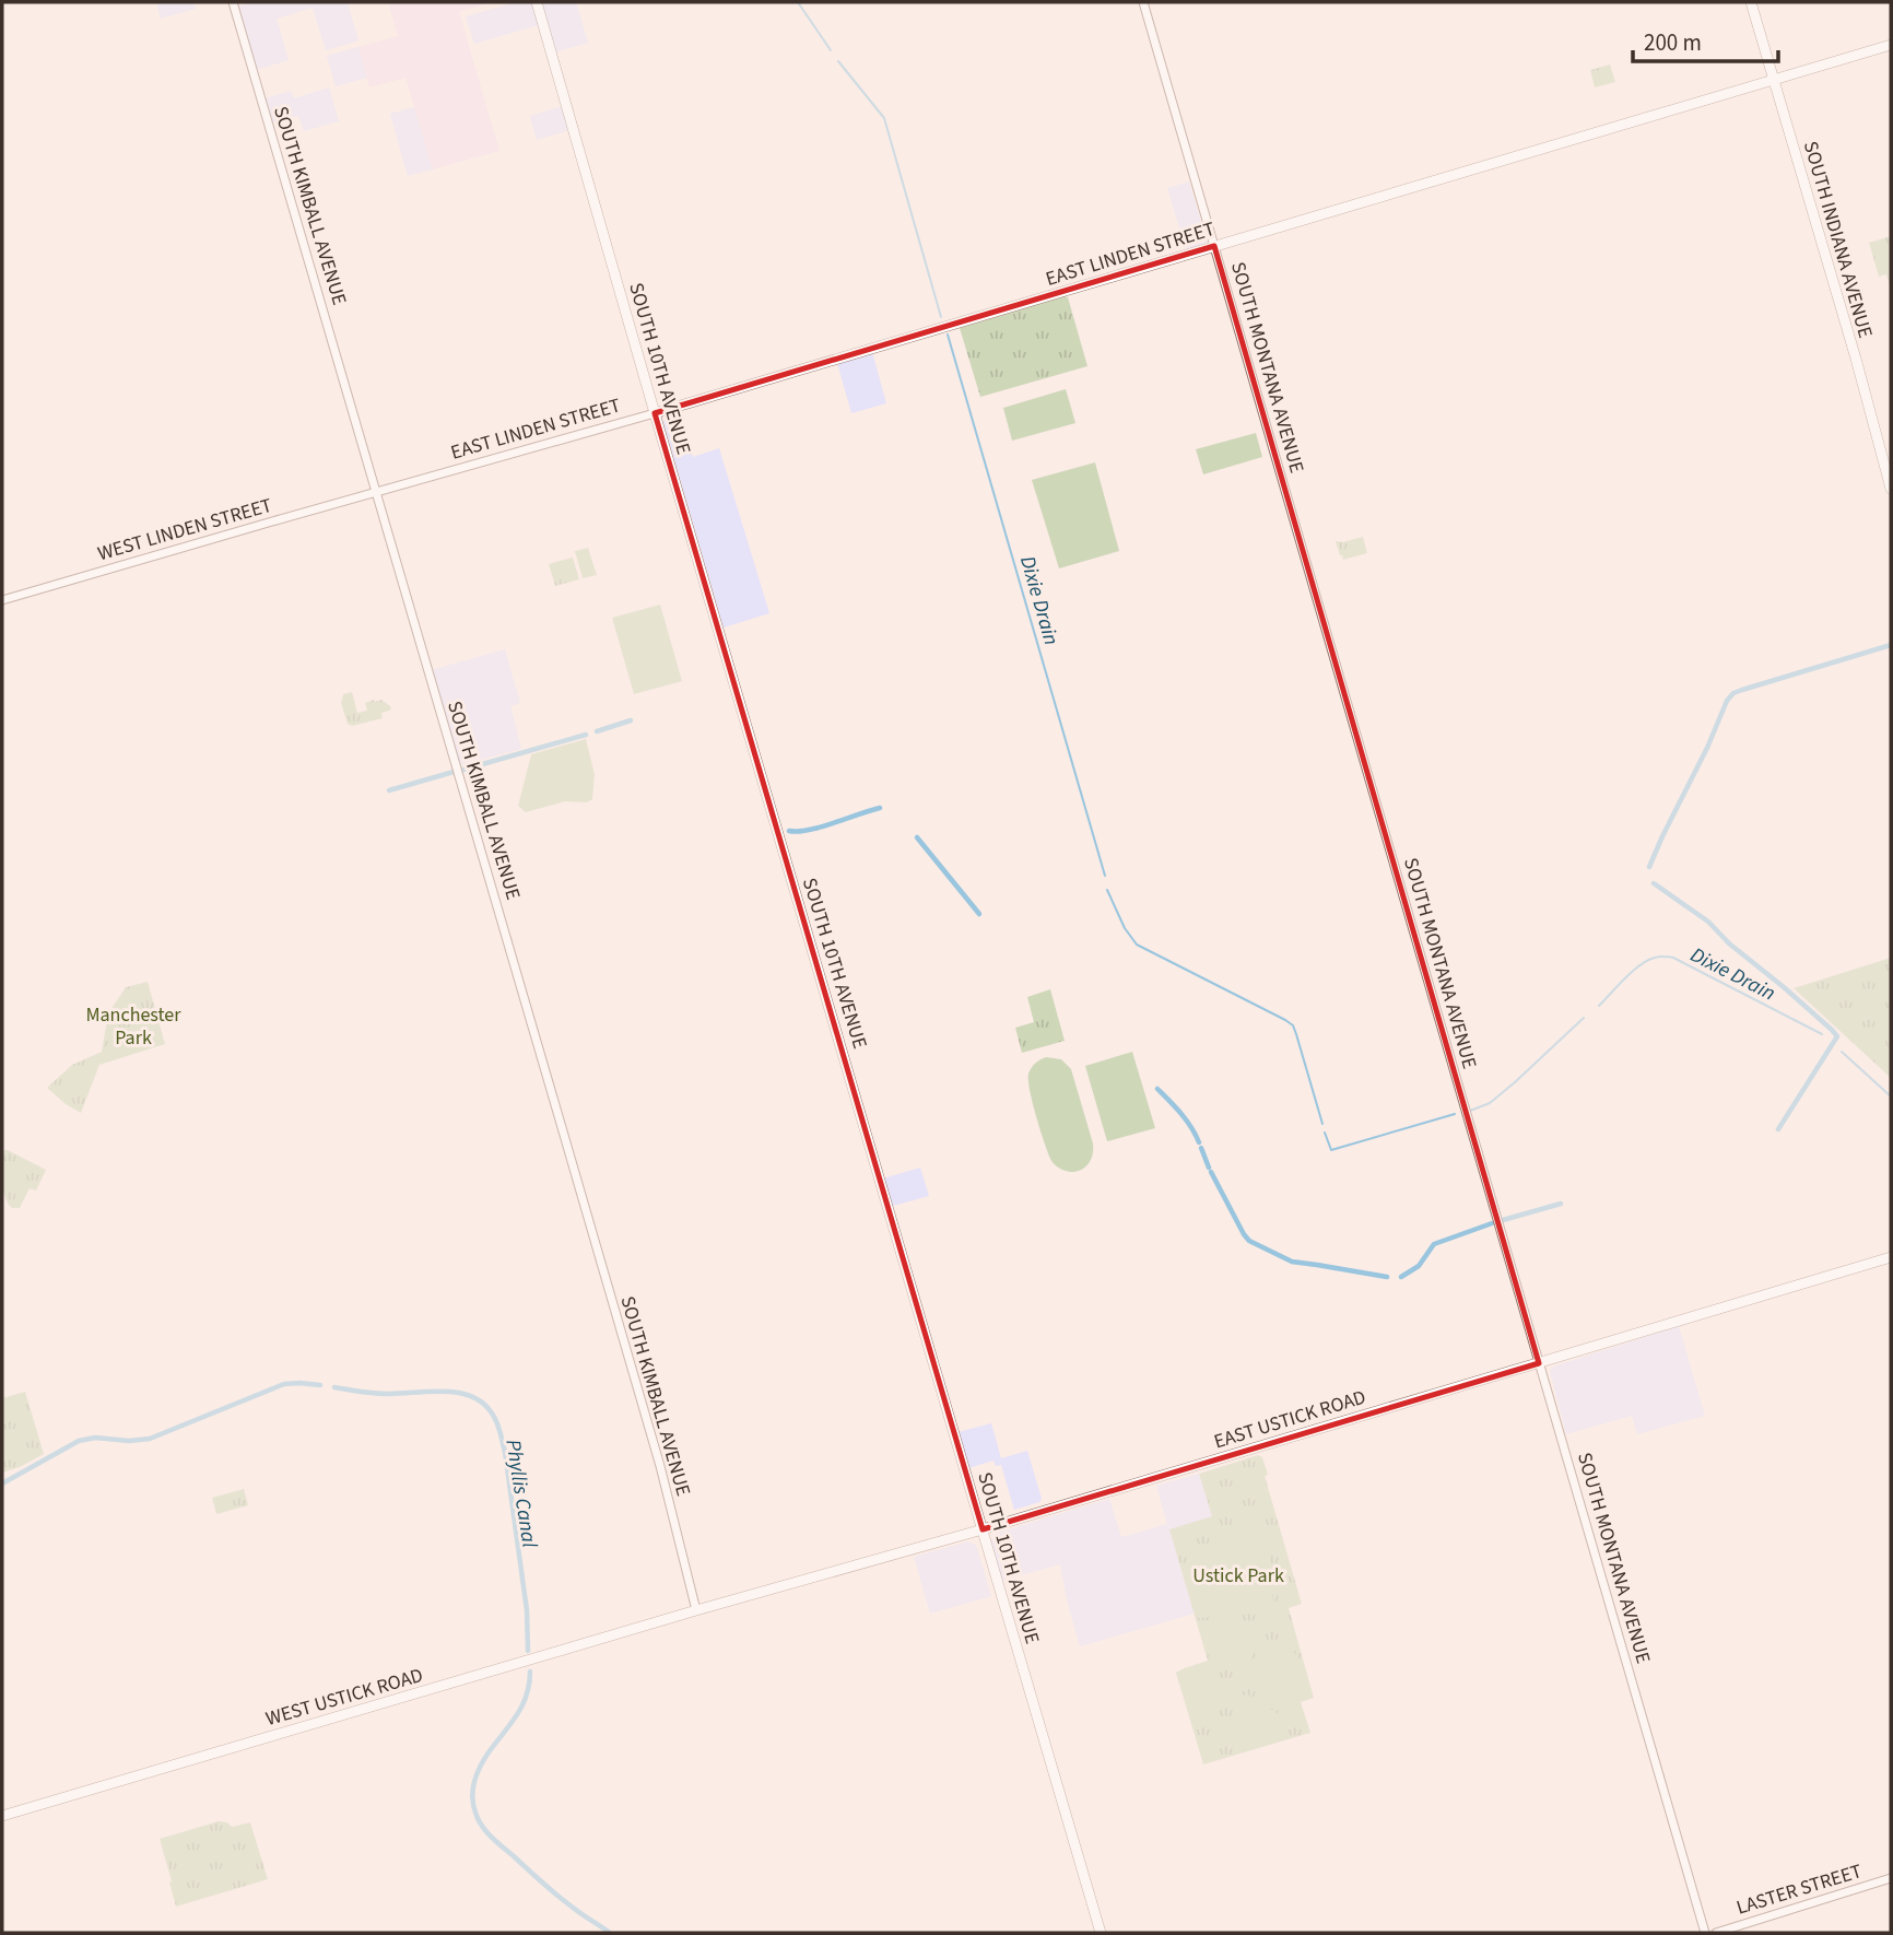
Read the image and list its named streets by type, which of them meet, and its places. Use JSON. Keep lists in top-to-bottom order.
{
  "streets": {
    "main road": [
      "SOUTH INDIANA AVENUE",
      "EAST LINDEN STREET",
      "SOUTH 10TH AVENUE",
      "EAST USTICK ROAD",
      "WEST USTICK ROAD"
    ],
    "street": [
      "SOUTH KIMBALL AVENUE",
      "SOUTH MONTANA AVENUE",
      "WEST LINDEN STREET",
      "LASTER STREET"
    ]
  },
  "crossings": [
    ["SOUTH KIMBALL AVENUE", "EAST LINDEN STREET"],
    ["SOUTH KIMBALL AVENUE", "WEST LINDEN STREET"],
    ["SOUTH KIMBALL AVENUE", "EAST USTICK ROAD"],
    ["SOUTH KIMBALL AVENUE", "WEST USTICK ROAD"],
    ["SOUTH INDIANA AVENUE", "EAST LINDEN STREET"],
    ["EAST LINDEN STREET", "SOUTH MONTANA AVENUE"],
    ["EAST LINDEN STREET", "SOUTH 10TH AVENUE"],
    ["EAST LINDEN STREET", "WEST LINDEN STREET"],
    ["SOUTH MONTANA AVENUE", "EAST USTICK ROAD"],
    ["SOUTH 10TH AVENUE", "EAST USTICK ROAD"],
    ["EAST USTICK ROAD", "WEST USTICK ROAD"]
  ],
  "water": ["Dixie Drain", "Phyllis Canal"],
  "parks": ["Manchester Park", "Ustick Park"],
  "scale_bar": "200 m"
}
